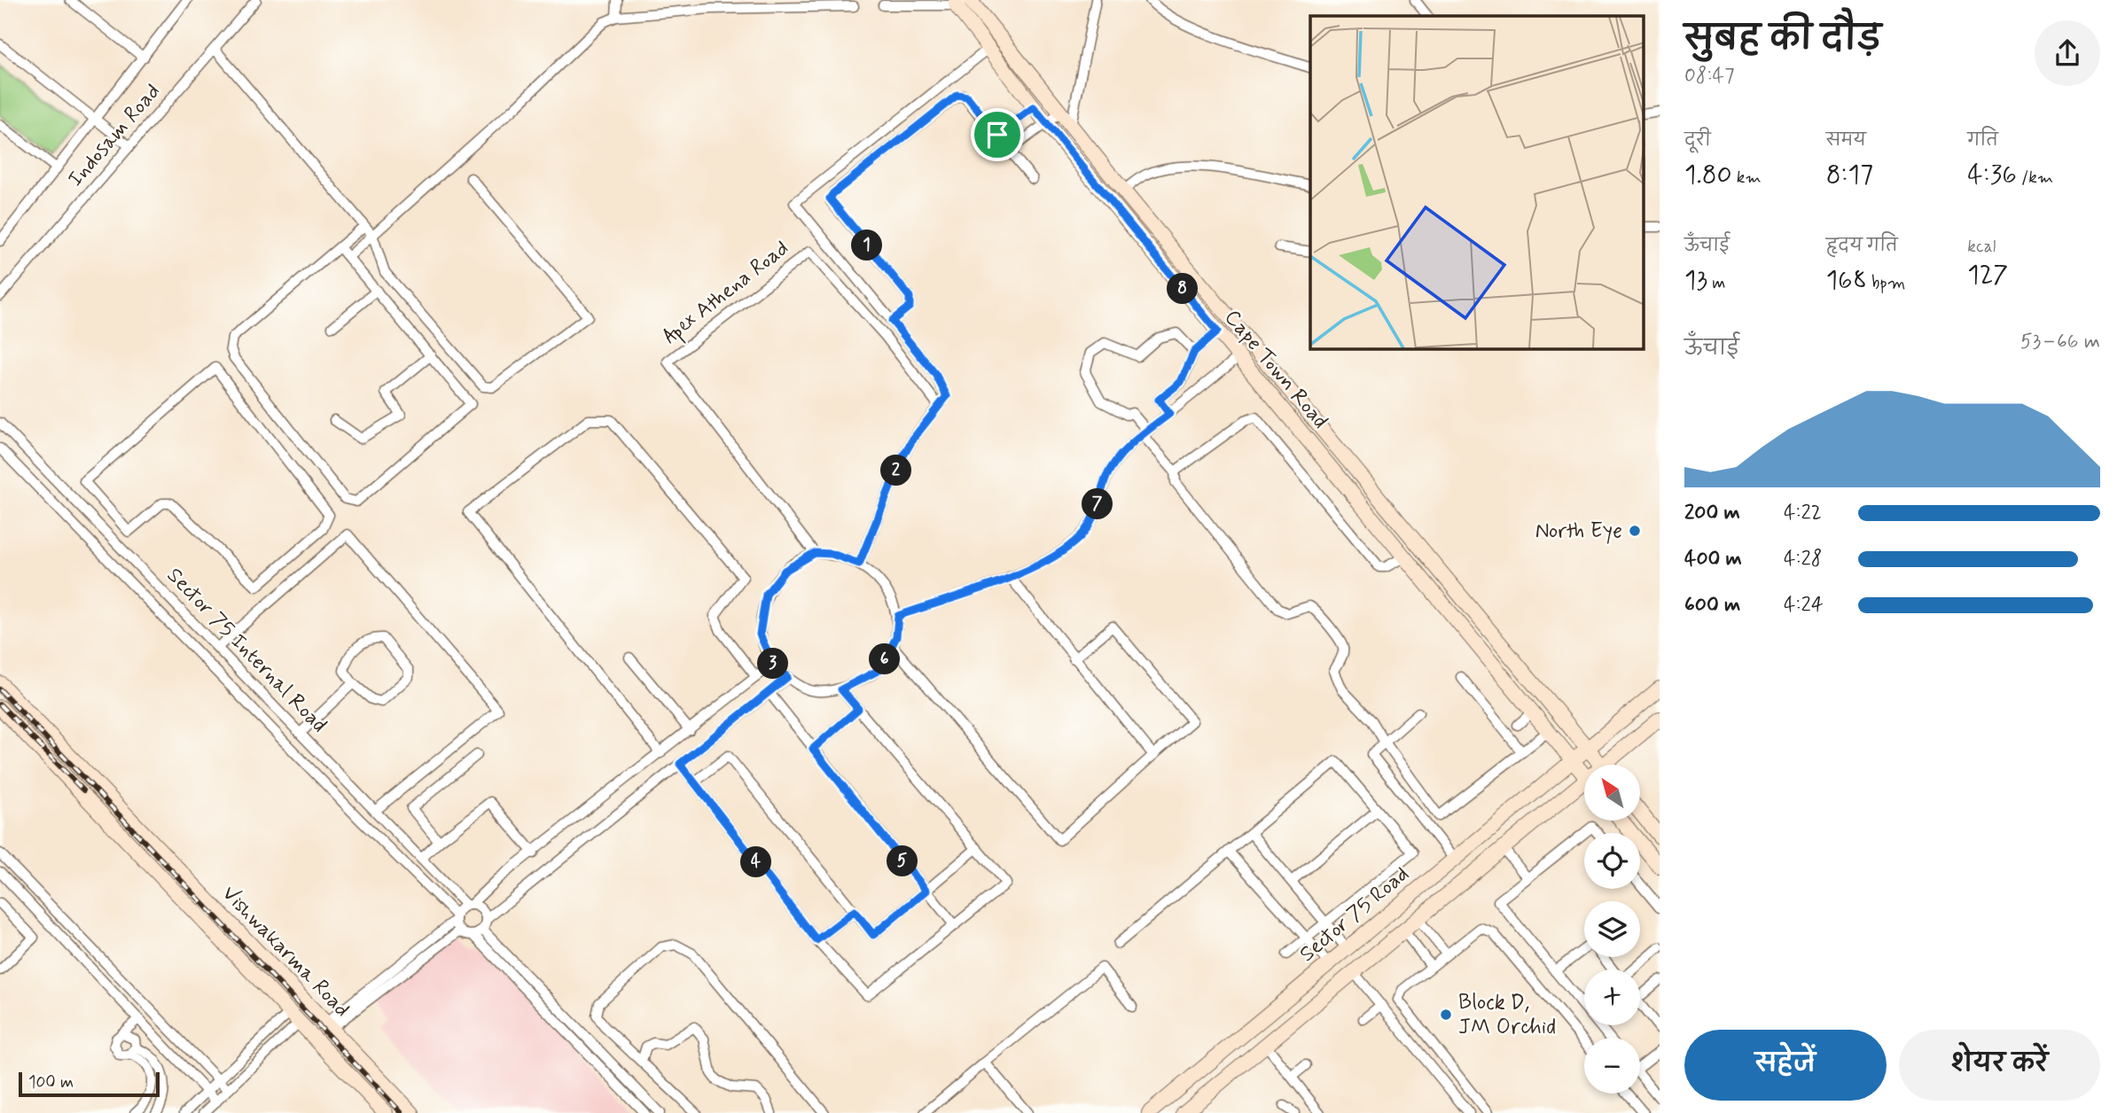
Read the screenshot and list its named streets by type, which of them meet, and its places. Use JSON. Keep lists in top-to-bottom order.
{
  "streets": {
    "street": [
      "Indosam Road",
      "Apex Athena Road",
      "Cape Town Road",
      "Sector 75 Internal Road",
      "Sector 75 Road",
      "Vishwakarma Road"
    ]
  },
  "crossings": [
    ["Cape Town Road", "Sector 75 Road"]
  ],
  "places": ["North Eye", "Block D, JM Orchid"],
  "scale_bar": "100 m",
  "north": "top left",
  "page": {
    "heading": ["सुबह की दौड़", "08:47"],
    "stats": [
      ["दूरी", "1.80 km"],
      ["समय", "8:17"],
      ["गति", "4:36 /km"],
      ["ऊँचाई", "13 m"],
      ["हृदय गति", "168 bpm"],
      ["kcal", "127"]
    ],
    "pins": [
      "1",
      "8",
      "2",
      "7",
      "6",
      "3",
      "5",
      "4"
    ],
    "chart": ["ऊँचाई", "53–66 m"],
    "list": [
      {
        "name": "200 m",
        "note": "4:22"
      },
      {
        "name": "400 m",
        "note": "4:28"
      },
      {
        "name": "600 m",
        "note": "4:24"
      }
    ],
    "map_buttons": ["+", "−"],
    "buttons": ["सहेजें", "शेयर करें"],
    "scale": "100 m"
  }
}
